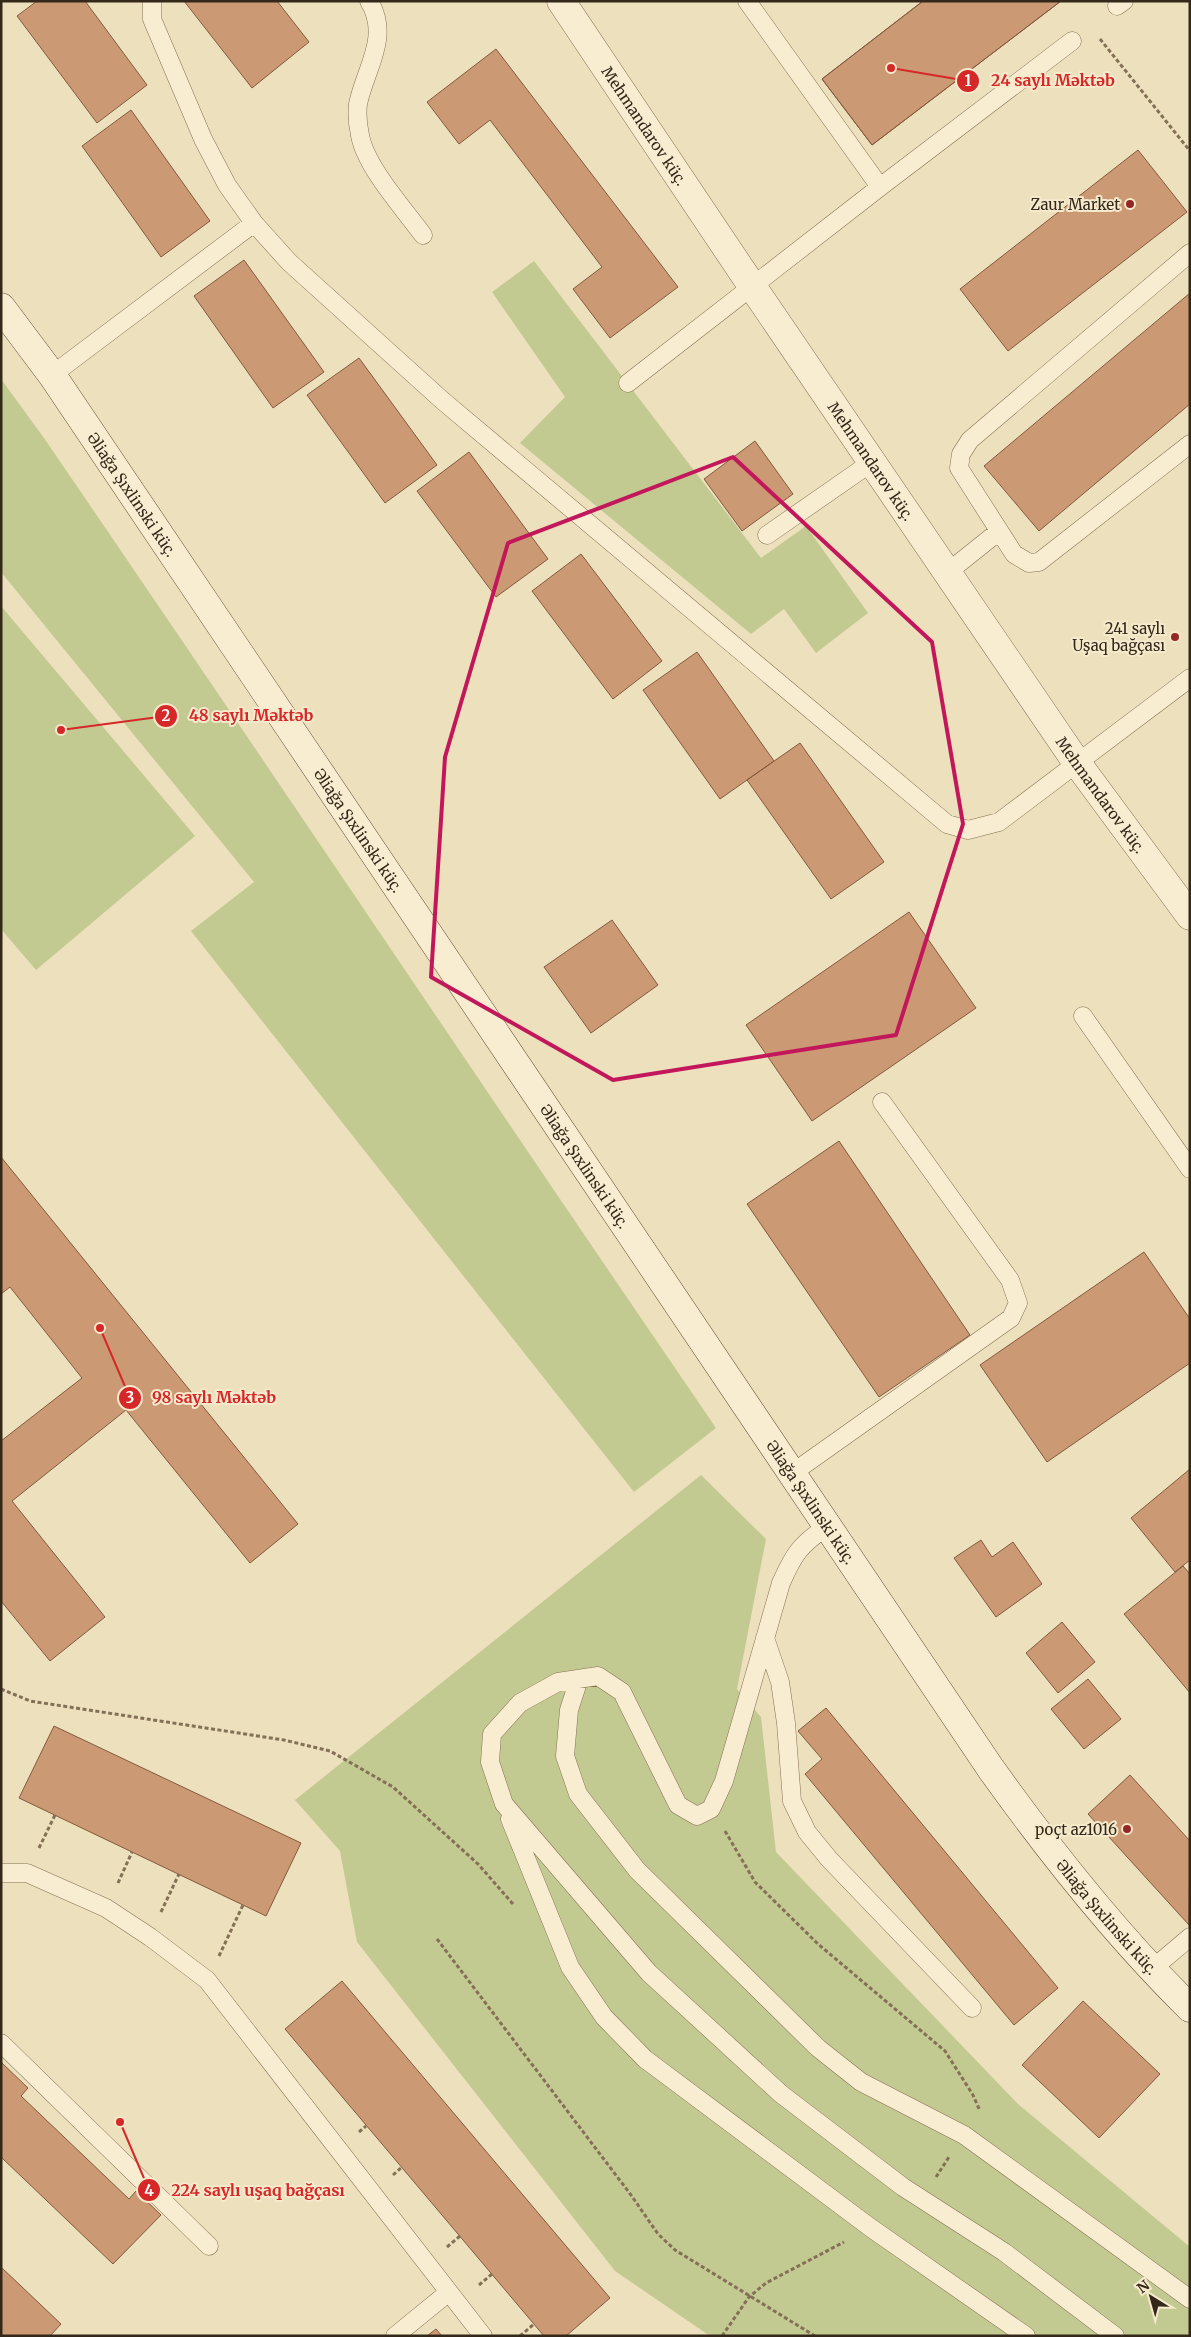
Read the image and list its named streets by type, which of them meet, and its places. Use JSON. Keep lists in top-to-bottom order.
{
  "streets": {
    "main road": ["Mehmandarov küç.", "Əliağa Şıxlinski küç."]
  },
  "places": [
    "24 saylı Məktəb",
    "Zaur Market",
    "241 saylı Uşaq bağçası",
    "48 saylı Məktəb",
    "98 saylı Məktəb",
    "poçt az1016",
    "224 saylı uşaq bağçası"
  ],
  "north": "top left"
}
